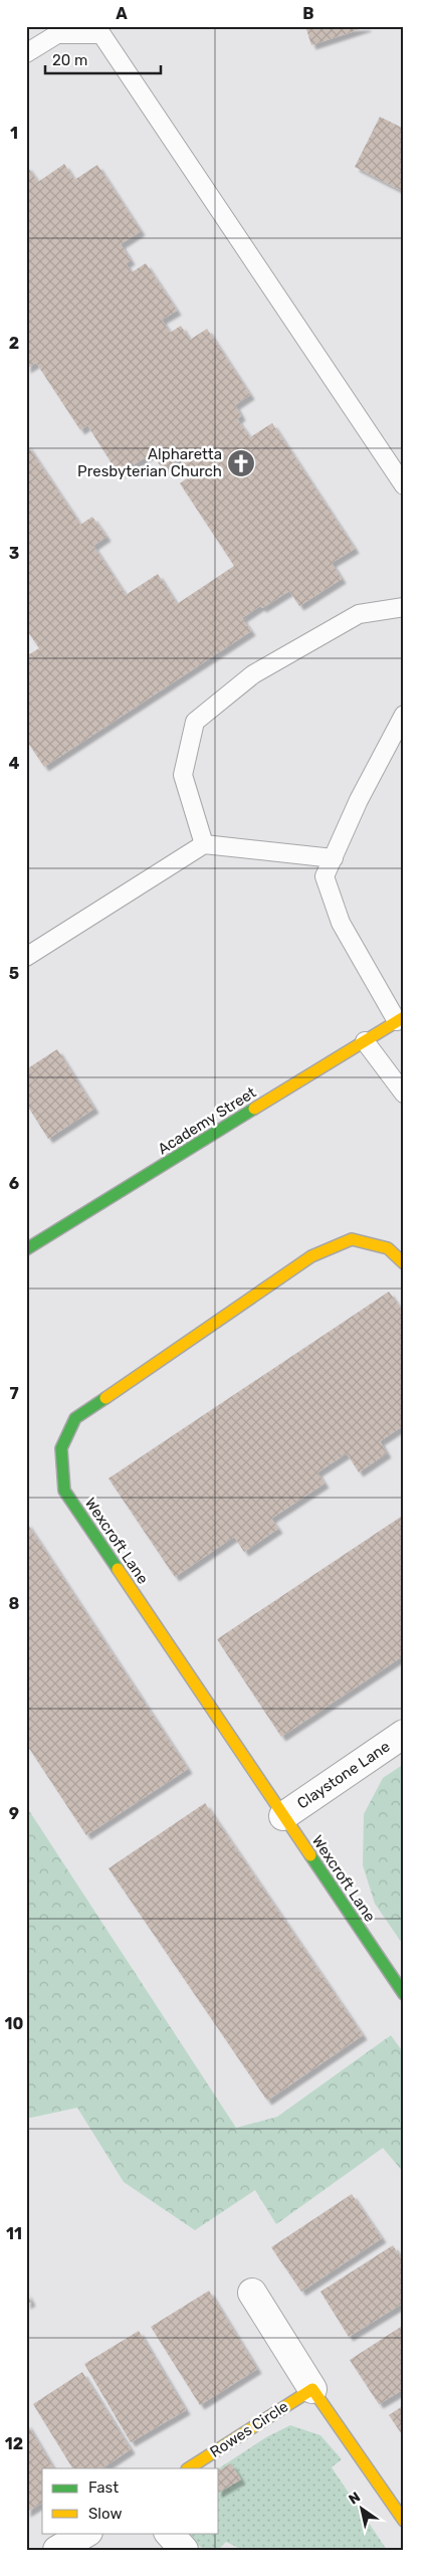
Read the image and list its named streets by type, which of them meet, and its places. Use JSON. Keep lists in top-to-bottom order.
{
  "streets": {
    "street": [
      "Academy Street",
      "Wexcroft Lane",
      "Claystone Lane",
      "Rowes Circle"
    ]
  },
  "crossings": [
    ["Wexcroft Lane", "Claystone Lane"]
  ],
  "places": {
    "church": ["Alpharetta Presbyterian Church"]
  },
  "legend": ["Fast", "Slow"],
  "scale_bar": "20 m",
  "north": "top left",
  "grid": {
    "columns": ["A", "B"],
    "rows": [
      "1",
      "2",
      "3",
      "4",
      "5",
      "6",
      "7",
      "8",
      "9",
      "10",
      "11",
      "12"
    ]
  }
}
